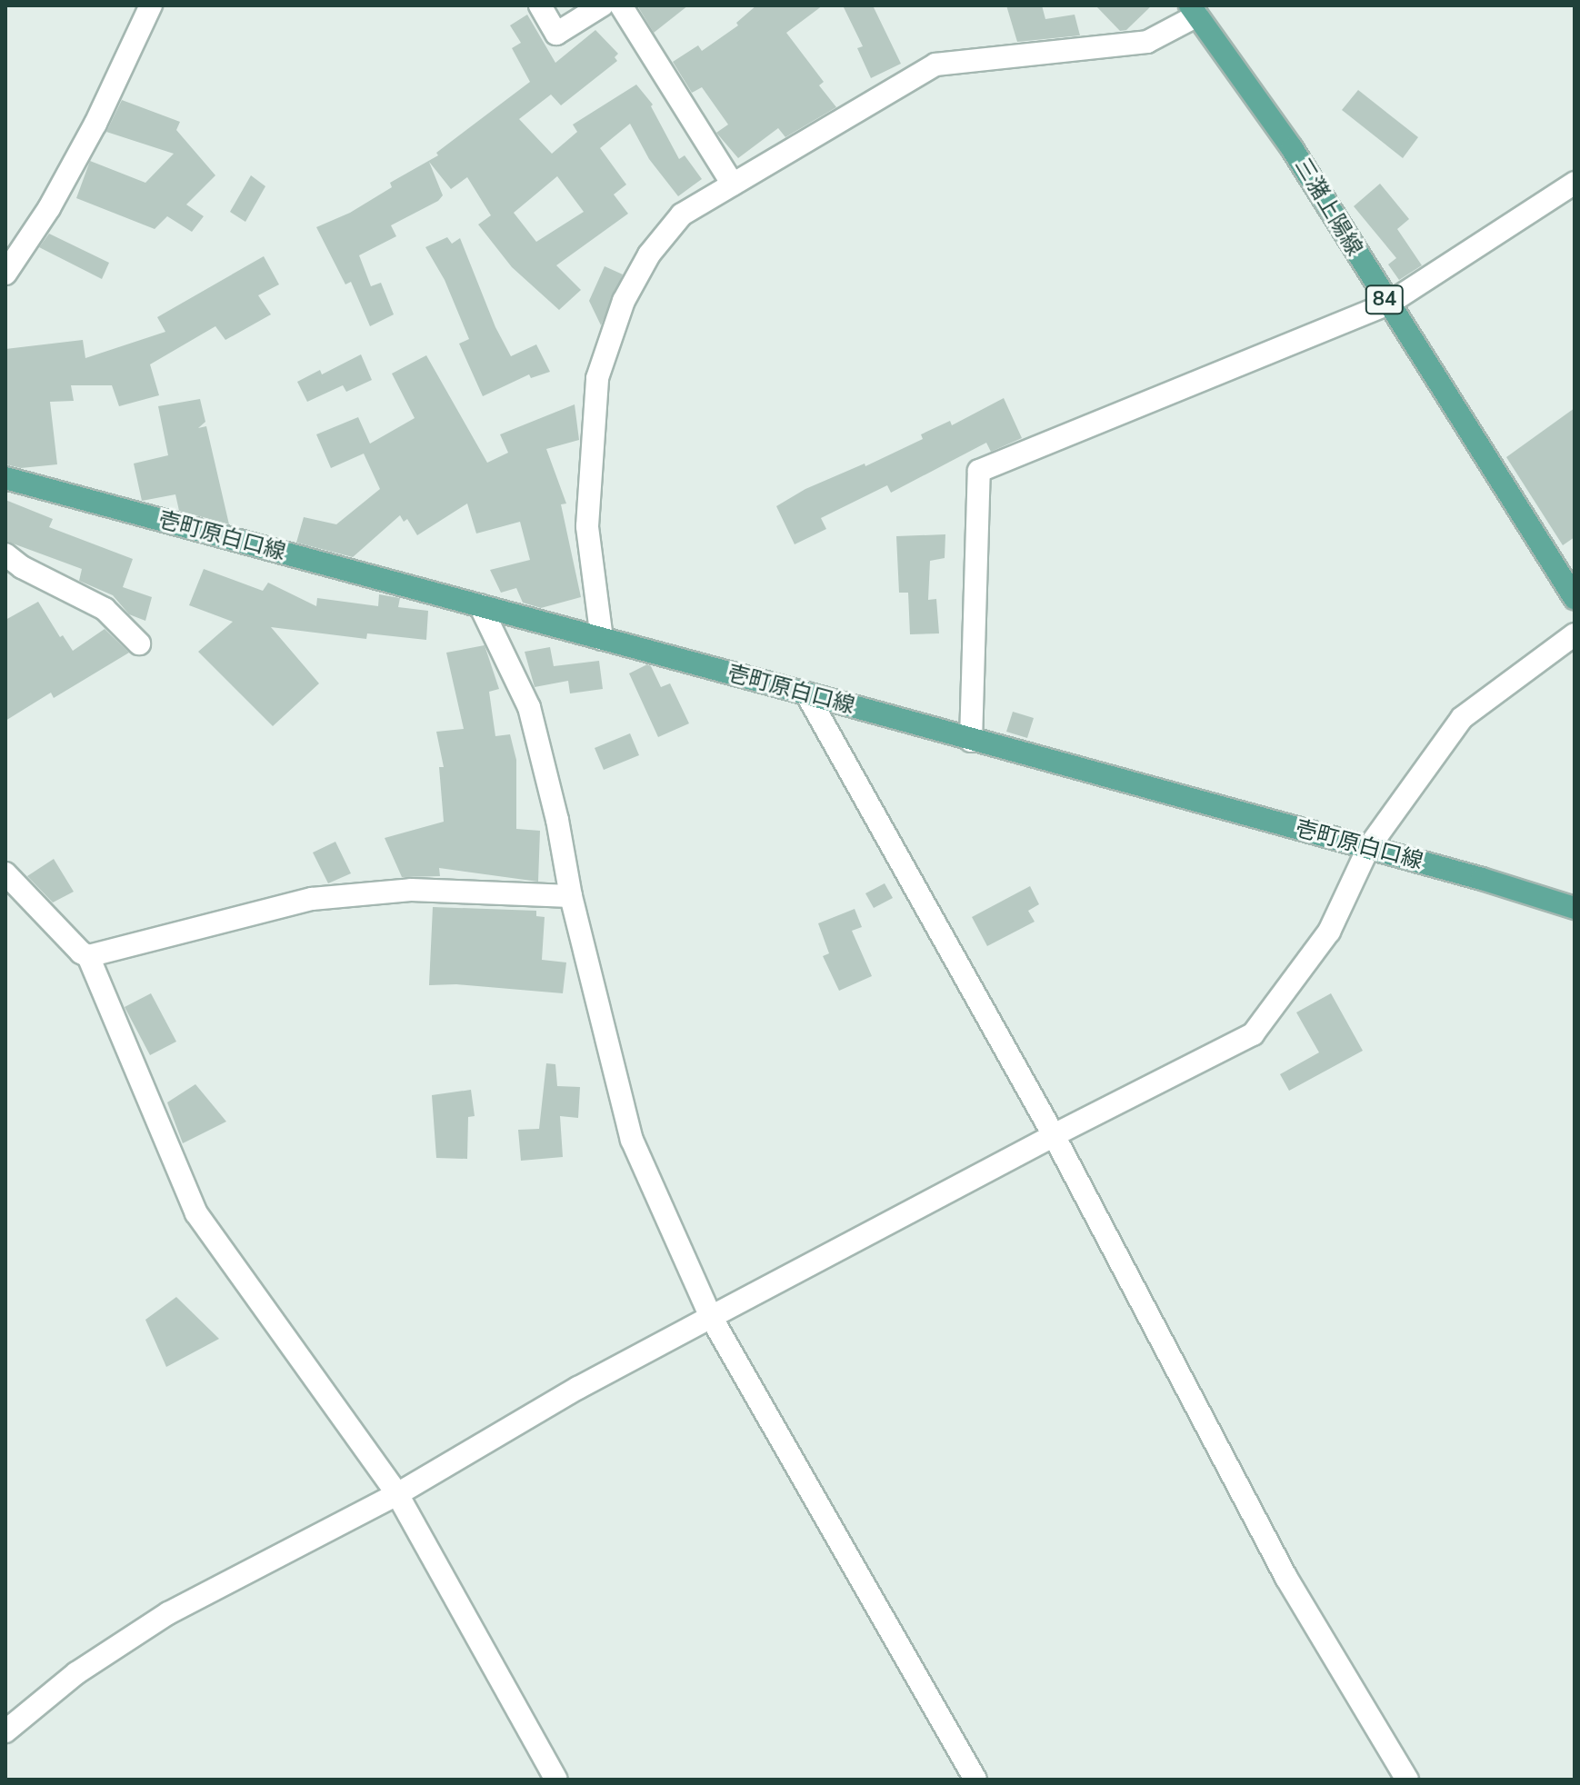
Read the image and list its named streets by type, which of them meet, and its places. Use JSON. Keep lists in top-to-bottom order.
{
  "streets": {
    "main road": ["三潴上陽線", "84", "壱町原白口線"]
  }
}
